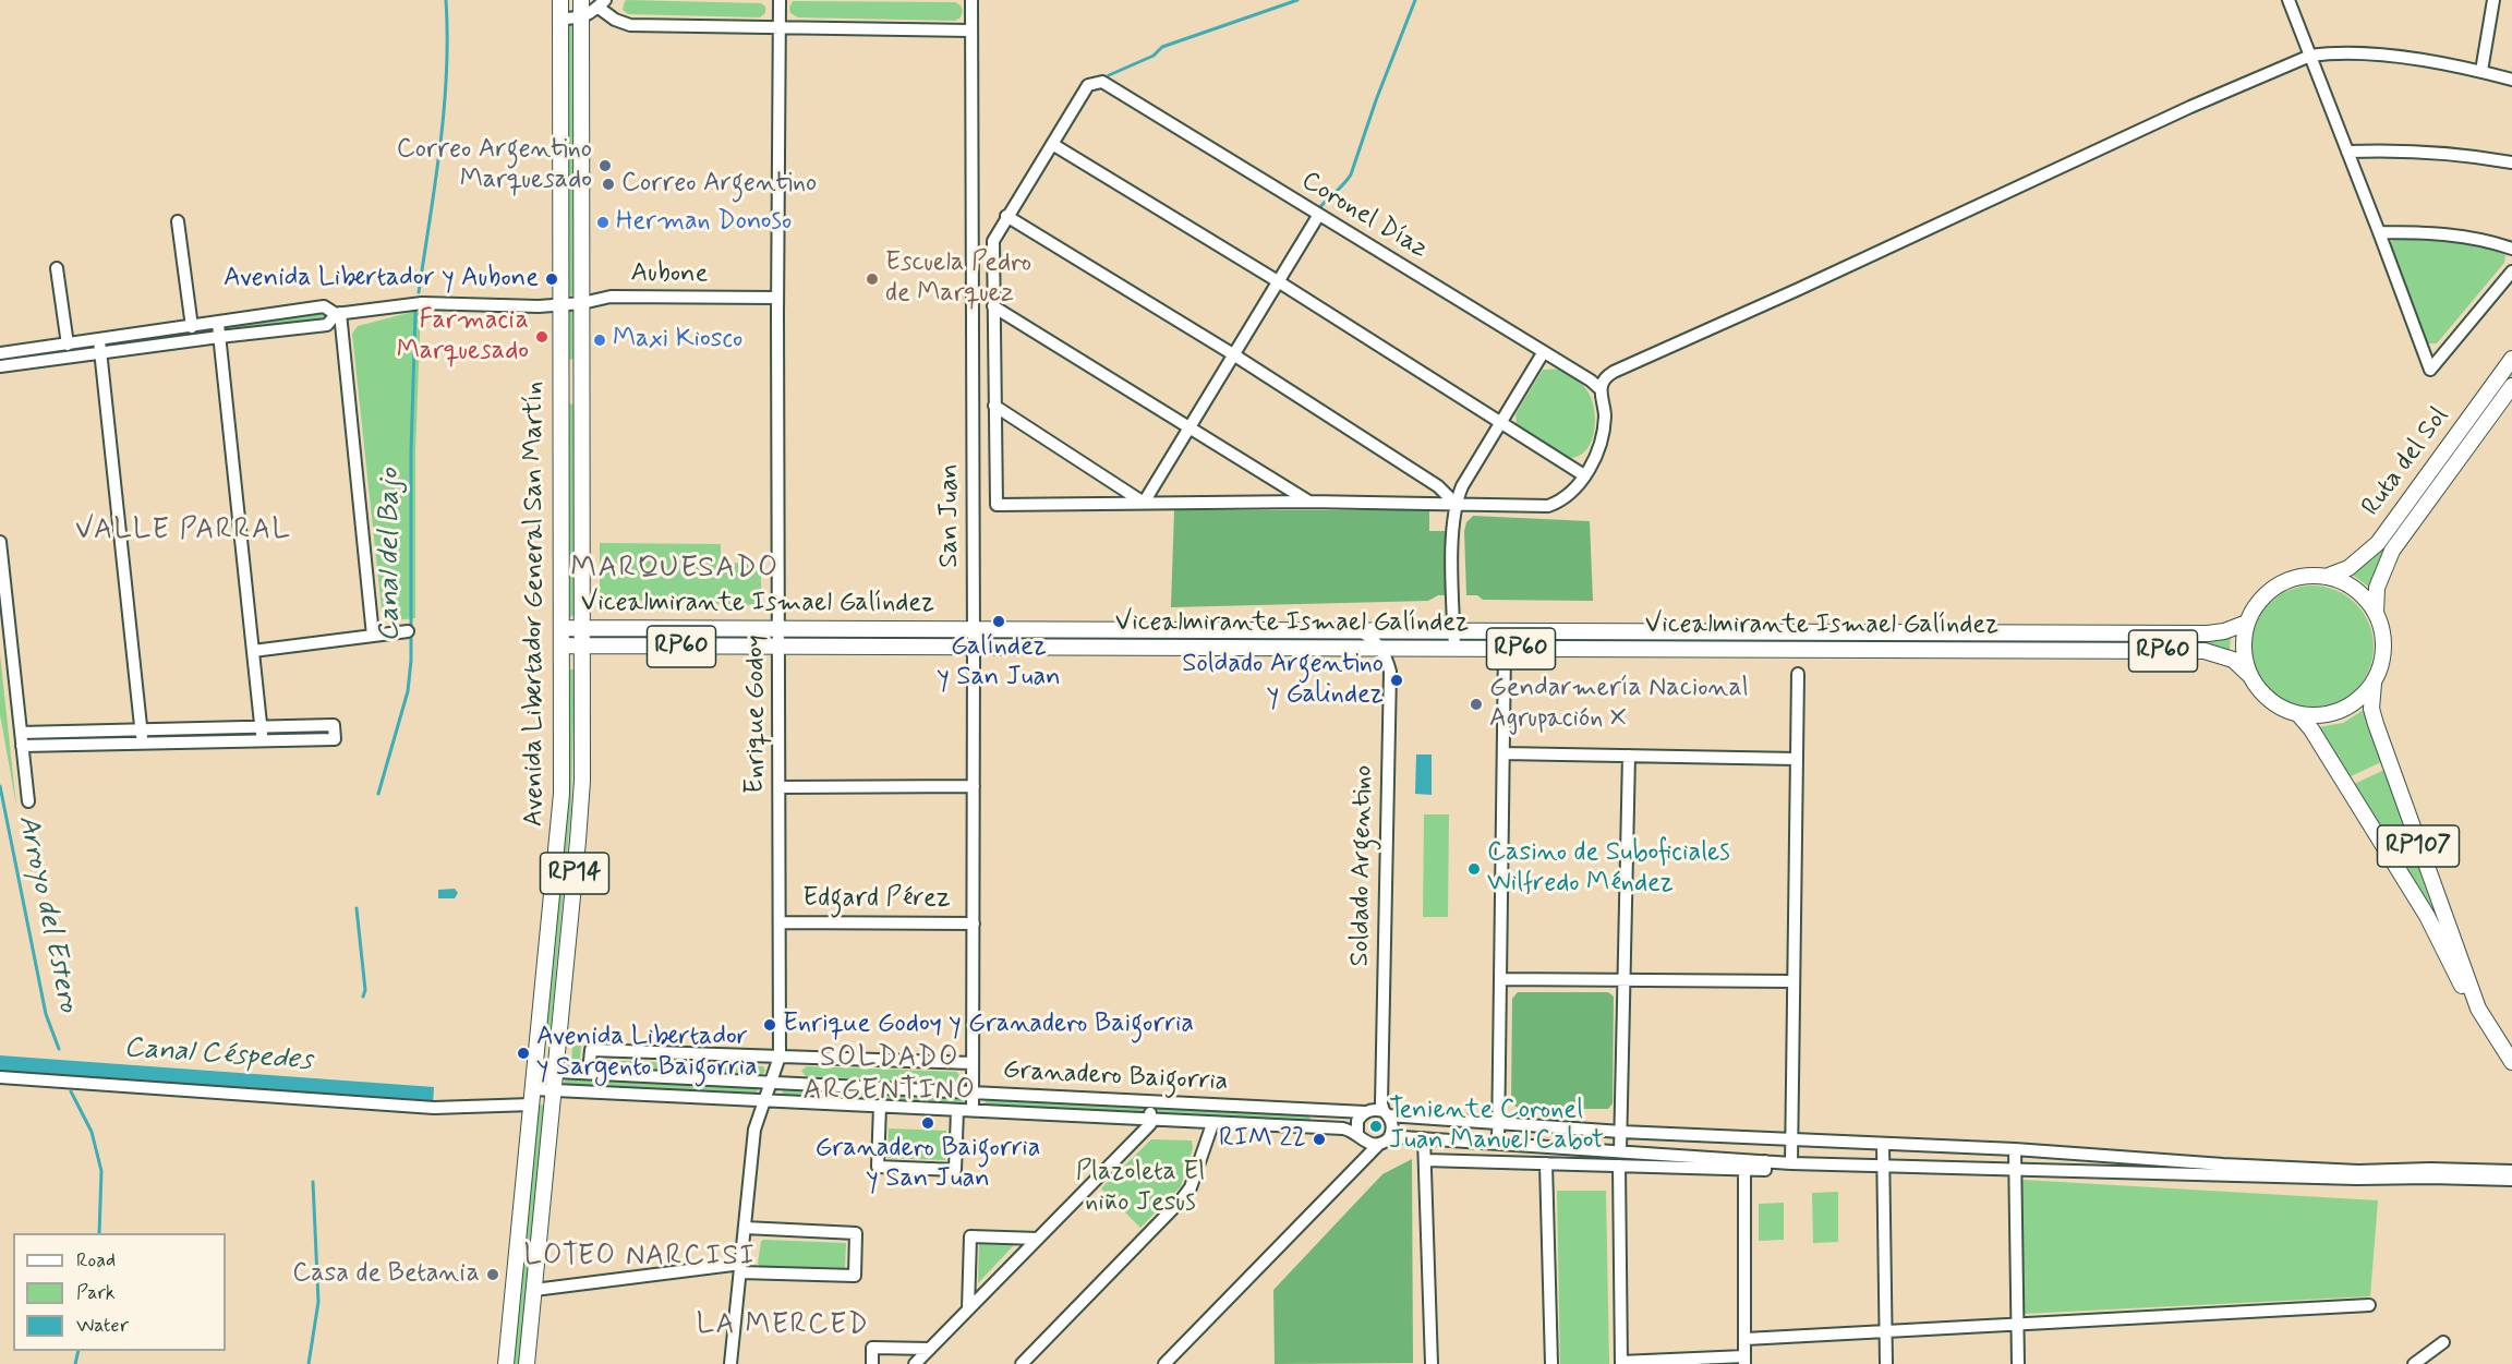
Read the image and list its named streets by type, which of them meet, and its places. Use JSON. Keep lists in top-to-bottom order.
{
  "streets": {
    "main road": [
      "Ruta del Sol",
      "Avenida Libertador General San Martín",
      "Vicealmirante Ismael Galíndez",
      "RP60",
      "RP107",
      "RP14"
    ],
    "street": [
      "Coronel Díaz",
      "Aubone",
      "San Juan",
      "Enrique Godoy",
      "Soldado Argentino",
      "Edgard Pérez",
      "Granadero Baigorria"
    ]
  },
  "crossings": [
    ["Aubone", "Avenida Libertador General San Martín"],
    ["Aubone", "Enrique Godoy"],
    ["Ruta del Sol", "Vicealmirante Ismael Galíndez"],
    ["Ruta del Sol", "RP107"],
    ["San Juan", "Vicealmirante Ismael Galíndez"],
    ["San Juan", "Edgard Pérez"],
    ["San Juan", "Granadero Baigorria"],
    ["Avenida Libertador General San Martín", "Vicealmirante Ismael Galíndez"],
    ["Avenida Libertador General San Martín", "Granadero Baigorria"],
    ["Vicealmirante Ismael Galíndez", "Enrique Godoy"],
    ["Vicealmirante Ismael Galíndez", "RP107"],
    ["Vicealmirante Ismael Galíndez", "Soldado Argentino"],
    ["Enrique Godoy", "Edgard Pérez"],
    ["Enrique Godoy", "Granadero Baigorria"],
    ["Soldado Argentino", "Granadero Baigorria"]
  ],
  "districts": [
    "VALLE PARRAL",
    "MARQUESADO",
    "SOLDADO ARGENTINO",
    "LOTEO NARCISI",
    "LA MERCED"
  ],
  "water": ["Canal del Bajo", "Arroyo del Estero", "Canal Céspedes"],
  "parks": ["Plazoleta El niño Jesus"],
  "places": [
    "Correo Argentino Marquesado",
    "Correo Argentino",
    "Herman Donoso",
    "Avenida Libertador y Aubone",
    "Escuela Pedro de Marquez",
    "Farmacia Marquesado",
    "Maxi Kiosco",
    "Galíndez y San Juan",
    "Soldado Argentino y Galindez",
    "Gendarmería Nacional Agrupación X",
    "Casino de Suboficiales Wilfredo Méndez",
    "Enrique Godoy y Granadero Baigorria",
    "Avenida Libertador y Sargento Baigorria",
    "Granadero Baigorria y San Juan",
    "Teniente Coronel Juan Manuel Cabot",
    "RIM 22",
    "Casa de Betania"
  ],
  "legend": ["Road", "Park", "Water"]
}
